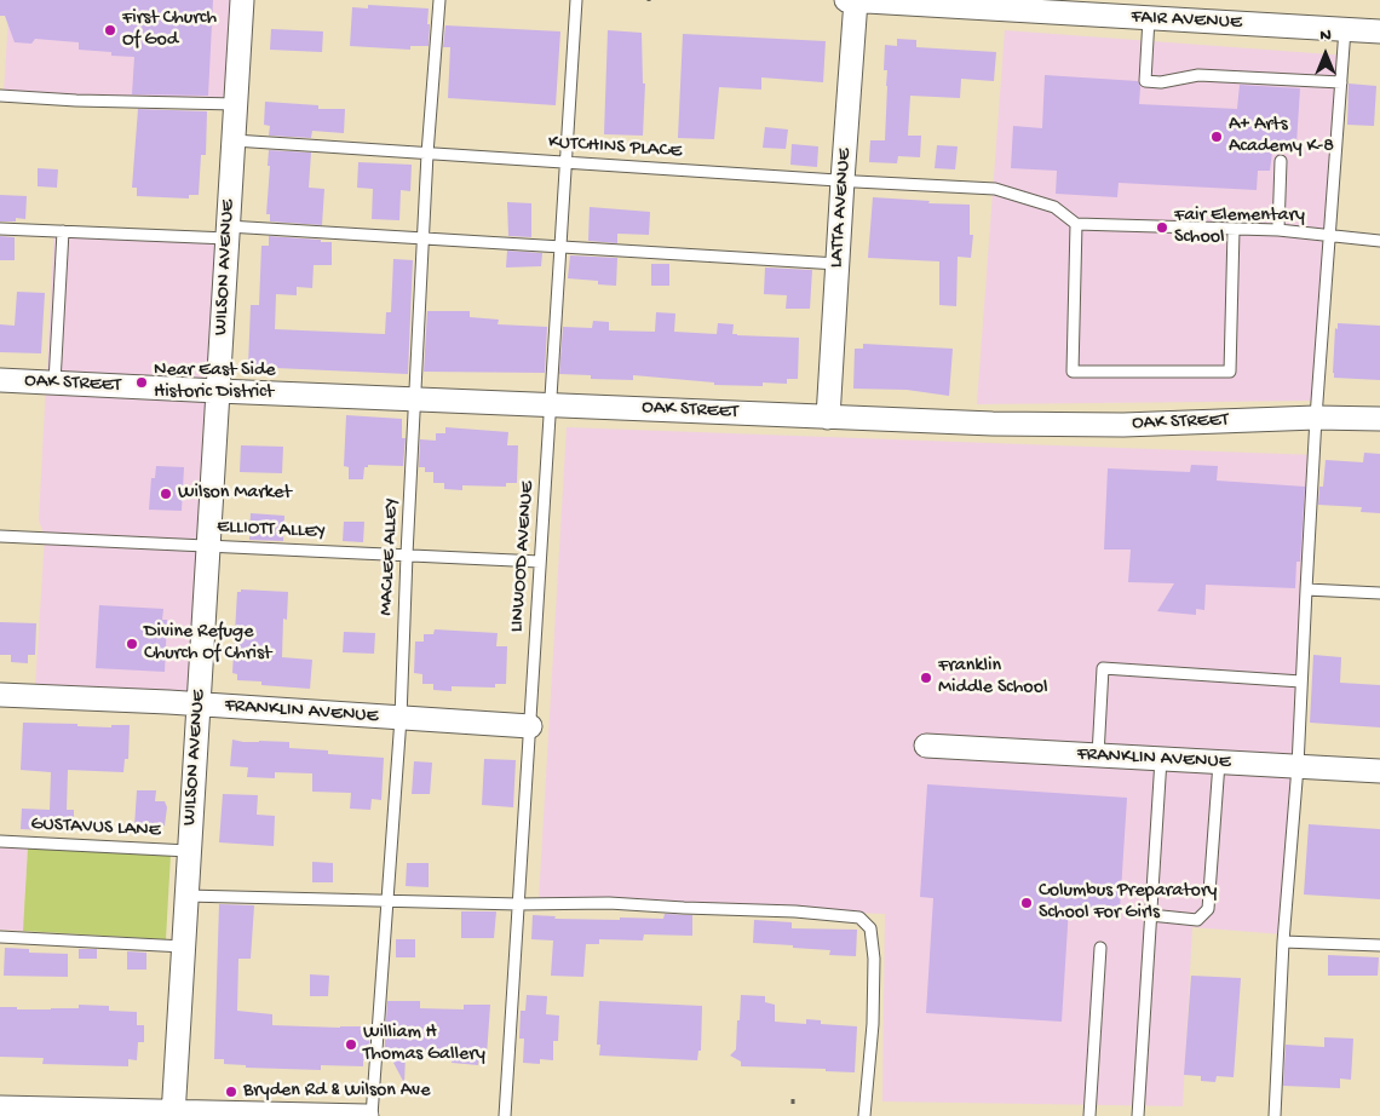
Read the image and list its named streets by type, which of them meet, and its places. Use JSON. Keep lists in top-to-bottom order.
{
  "streets": {
    "street": [
      "FAIR AVENUE",
      "LATTA AVENUE",
      "WILSON AVENUE",
      "OAK STREET",
      "FRANKLIN AVENUE"
    ],
    "lane": [
      "KUTCHINS PLACE",
      "ELLIOTT ALLEY",
      "MACLEE ALLEY",
      "LINWOOD AVENUE",
      "GUSTAVUS LANE"
    ]
  },
  "crossings": [
    ["FAIR AVENUE", "LATTA AVENUE"],
    ["KUTCHINS PLACE", "LATTA AVENUE"],
    ["KUTCHINS PLACE", "WILSON AVENUE"],
    ["KUTCHINS PLACE", "MACLEE ALLEY"],
    ["KUTCHINS PLACE", "LINWOOD AVENUE"],
    ["LATTA AVENUE", "OAK STREET"],
    ["WILSON AVENUE", "OAK STREET"],
    ["WILSON AVENUE", "ELLIOTT ALLEY"],
    ["WILSON AVENUE", "FRANKLIN AVENUE"],
    ["WILSON AVENUE", "GUSTAVUS LANE"],
    ["OAK STREET", "MACLEE ALLEY"],
    ["OAK STREET", "LINWOOD AVENUE"],
    ["ELLIOTT ALLEY", "MACLEE ALLEY"],
    ["ELLIOTT ALLEY", "LINWOOD AVENUE"],
    ["MACLEE ALLEY", "FRANKLIN AVENUE"],
    ["LINWOOD AVENUE", "FRANKLIN AVENUE"]
  ],
  "places": [
    "First Church Of God",
    "A+ Arts Academy K-8",
    "Fair Elementary School",
    "Near East Side Historic District",
    "Wilson Market",
    "Divine Refuge Church Of Christ",
    "Franklin Middle School",
    "Columbus Preparatory School For Girls",
    "William H Thomas Gallery",
    "Bryden Rd & Wilson Ave"
  ],
  "north": "top"
}
